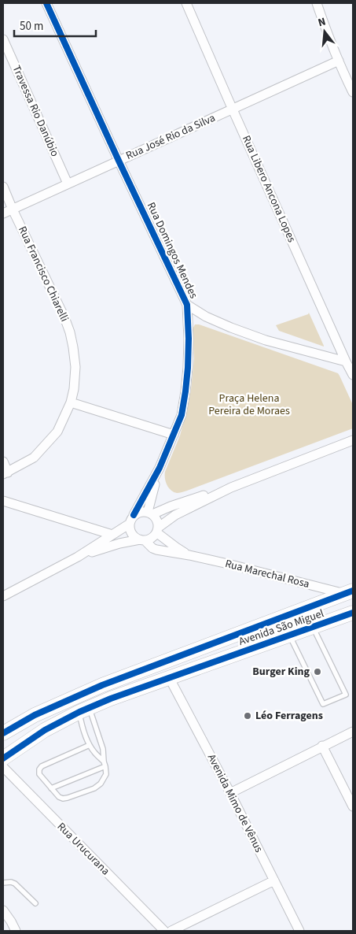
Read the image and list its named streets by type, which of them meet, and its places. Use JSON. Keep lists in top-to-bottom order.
{
  "streets": {
    "main road": ["Avenida São Miguel"],
    "street": [
      "Travessa Rio Danúbio",
      "Rua José Rio da Silva",
      "Rua Libero Ancona Lopes",
      "Rua Domingos Mendes",
      "Rua Francisco Chiarelli",
      "Rua Marechal Rosa",
      "Avenida Mimo de Vênus",
      "Rua Urucurana"
    ]
  },
  "crossings": [
    ["Travessa Rio Danúbio", "Rua José Rio da Silva"],
    ["Rua José Rio da Silva", "Rua Libero Ancona Lopes"],
    ["Rua José Rio da Silva", "Rua Domingos Mendes"],
    ["Rua José Rio da Silva", "Rua Francisco Chiarelli"],
    ["Rua Domingos Mendes", "Rua Marechal Rosa"],
    ["Rua Marechal Rosa", "Avenida São Miguel"],
    ["Avenida São Miguel", "Avenida Mimo de Vênus"]
  ],
  "parks": ["Praça Helena Pereira de Moraes"],
  "places": ["Burger King", "Léo Ferragens"],
  "scale_bar": "50 m",
  "north": "top"
}
